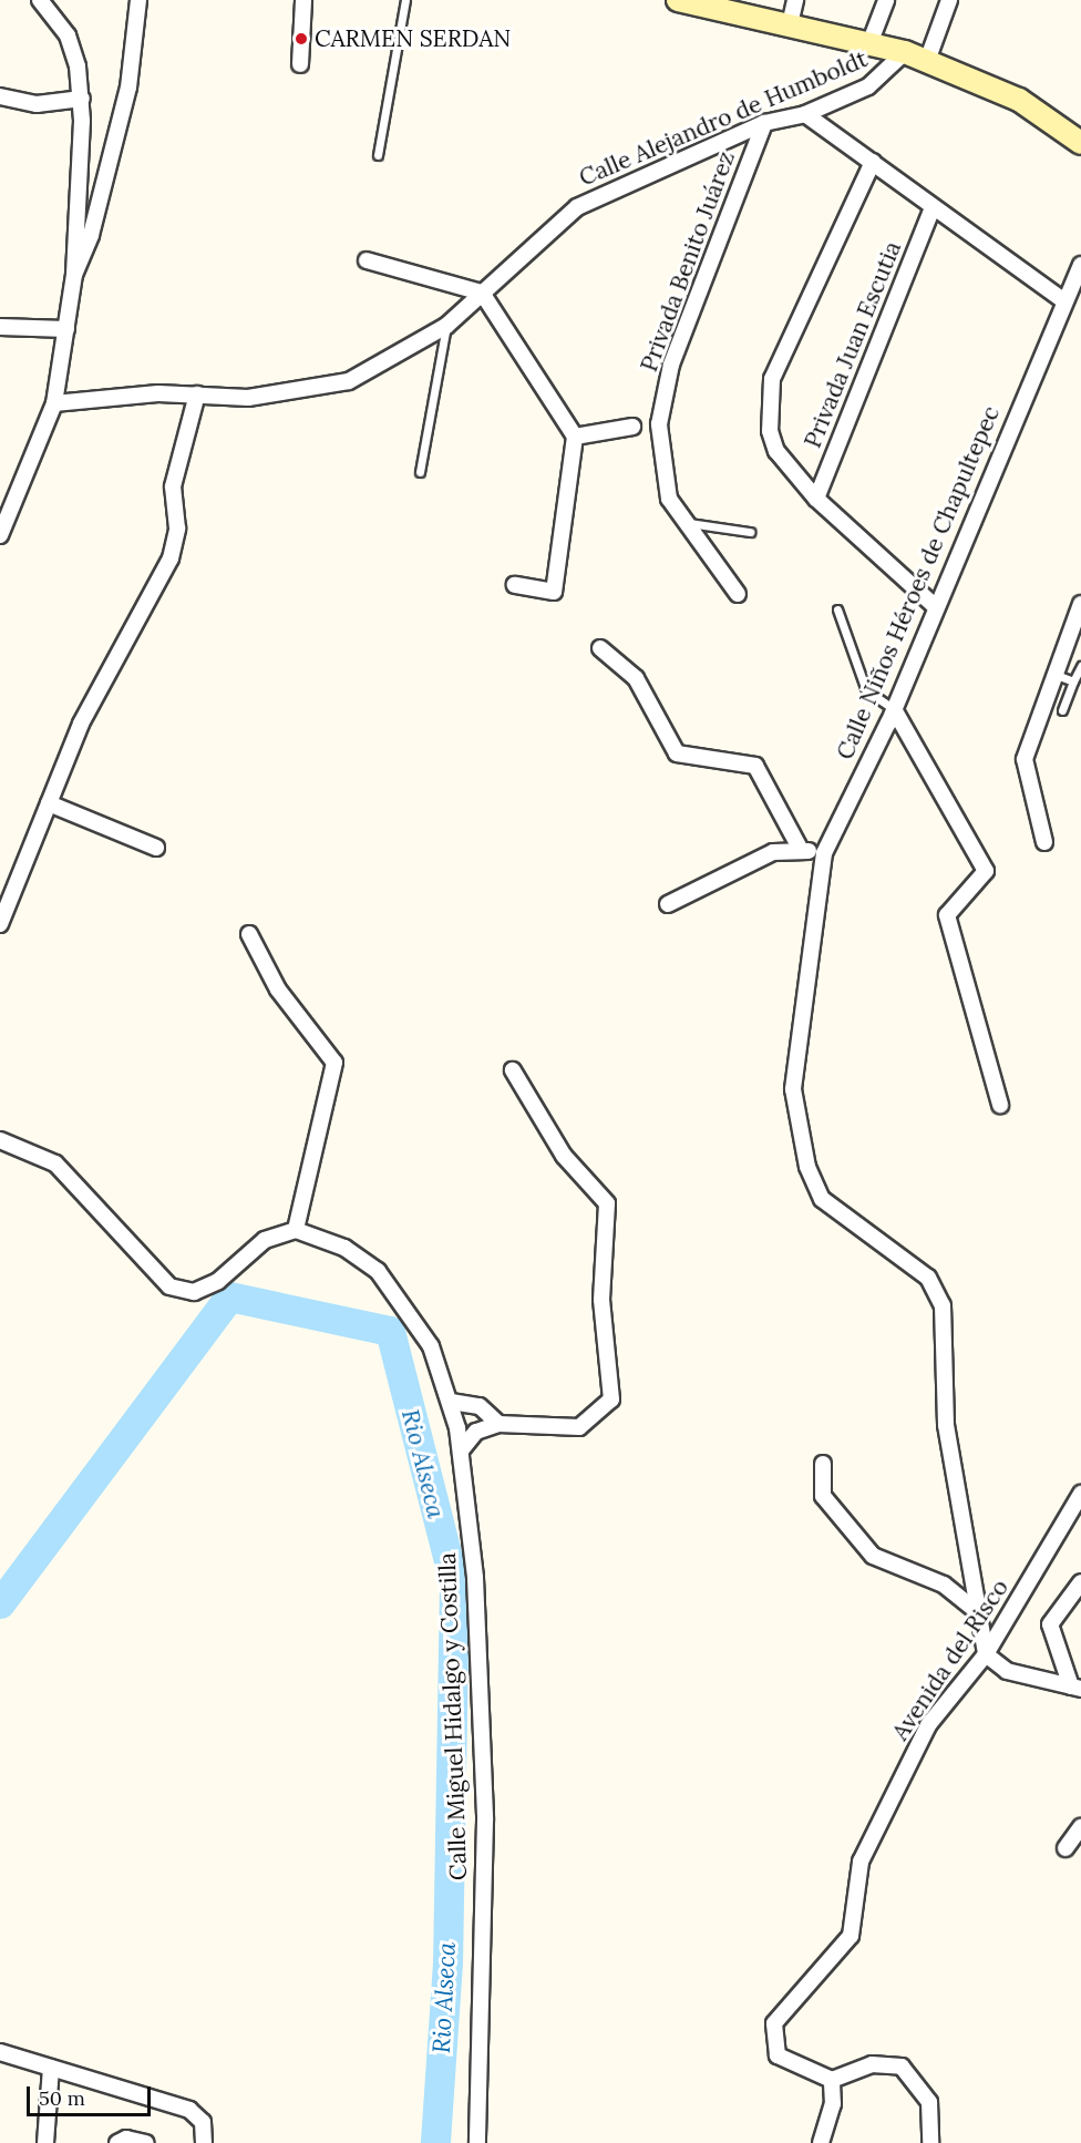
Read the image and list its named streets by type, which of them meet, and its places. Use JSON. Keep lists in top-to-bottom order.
{
  "streets": {
    "street": [
      "Calle Alejandro de Humboldt",
      "Privada Benito Juárez",
      "Privada Juan Escutia",
      "Calle Niños Héroes de Chapultepec",
      "Avenida del Risco",
      "Calle Miguel Hidalgo y Costilla"
    ]
  },
  "crossings": [
    ["Calle Alejandro de Humboldt", "Privada Benito Juárez"],
    ["Calle Niños Héroes de Chapultepec", "Avenida del Risco"]
  ],
  "water": ["Rio Alseca"],
  "places": ["CARMEN SERDAN"],
  "scale_bar": "50 m"
}
